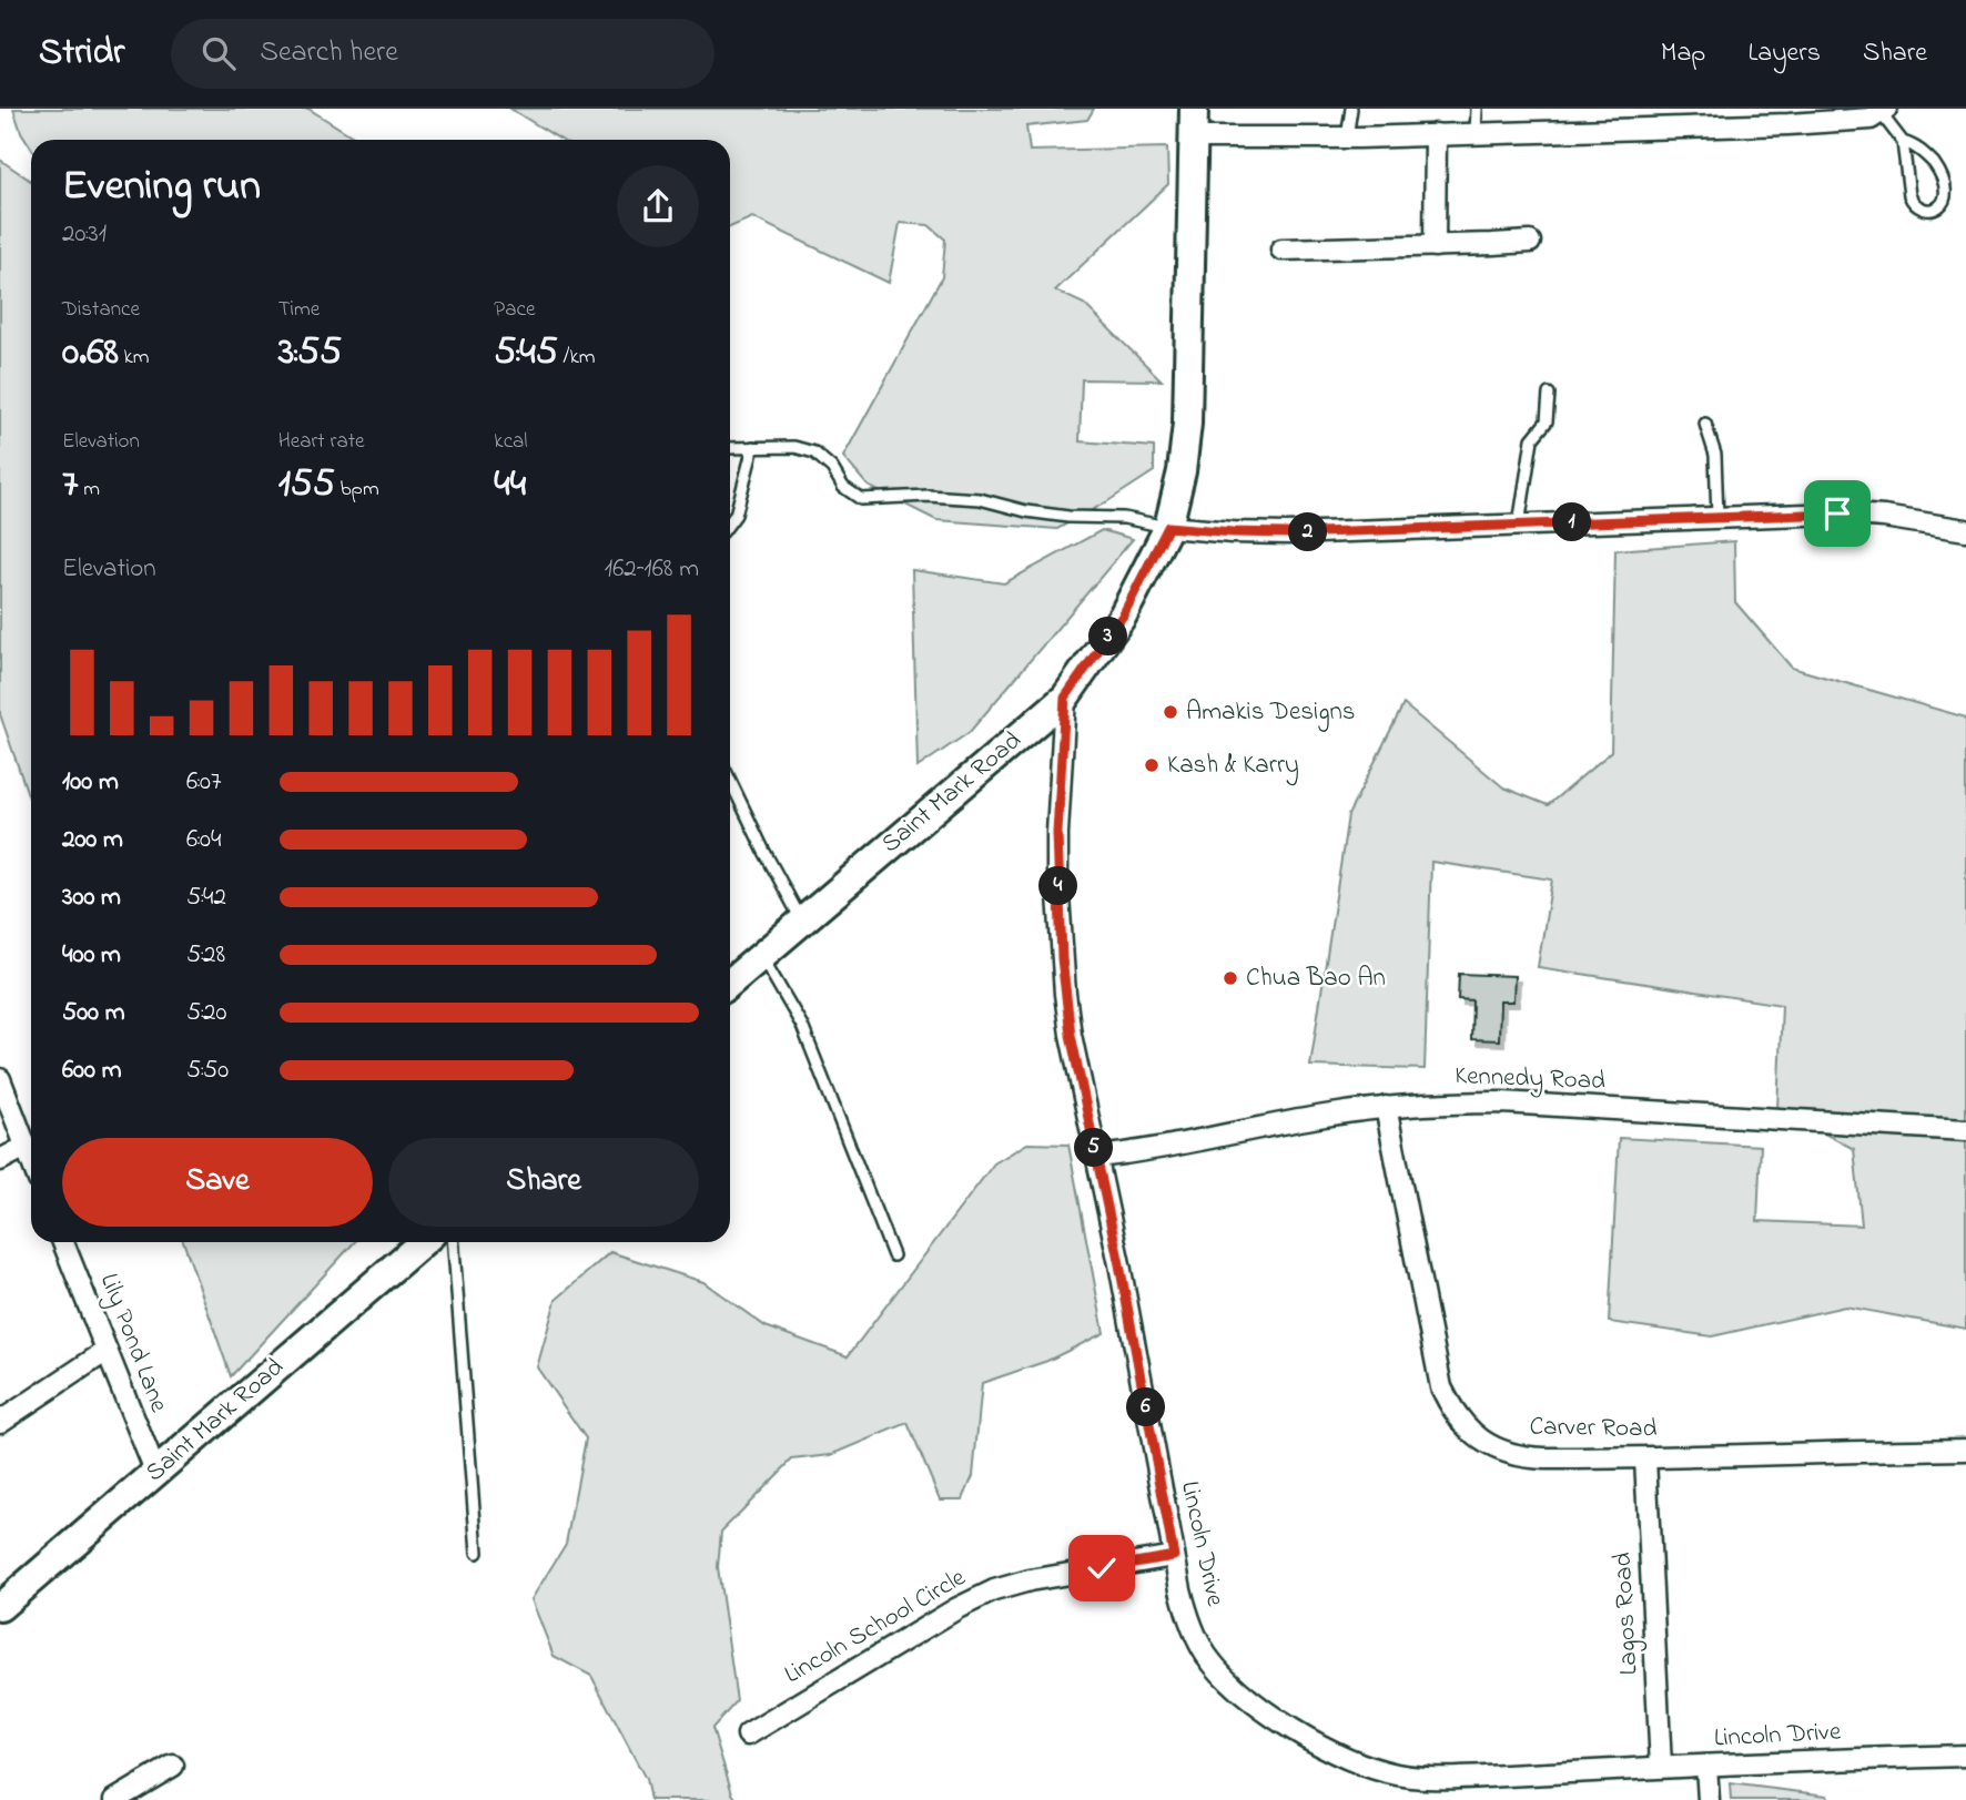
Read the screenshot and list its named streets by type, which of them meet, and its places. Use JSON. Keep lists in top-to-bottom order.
{
  "streets": {
    "street": [
      "Saint Mark Road",
      "Kennedy Road",
      "Lily Pond Lane",
      "Carver Road",
      "Lincoln Drive",
      "Lagos Road",
      "Lincoln School Circle"
    ]
  },
  "crossings": [
    ["Saint Mark Road", "Lily Pond Lane"],
    ["Saint Mark Road", "Lincoln Drive"],
    ["Kennedy Road", "Carver Road"],
    ["Kennedy Road", "Lincoln Drive"],
    ["Carver Road", "Lagos Road"],
    ["Lincoln Drive", "Lagos Road"],
    ["Lincoln Drive", "Lincoln School Circle"]
  ],
  "places": ["Amakis Designs", "Kash & Karry", "Chua Bao An"],
  "page": {
    "header": "Stridr",
    "search": "Search here",
    "nav": ["Map", "Layers", "Share"],
    "heading": ["Evening run", "20:31"],
    "stats": [
      ["Distance", "0.68 km"],
      ["Time", "3:55"],
      ["Pace", "5:45 /km"],
      ["Elevation", "7 m"],
      ["Heart rate", "155 bpm"],
      ["kcal", "44"]
    ],
    "pins": [
      "1",
      "2",
      "3",
      "4",
      "5",
      "6"
    ],
    "chart": ["Elevation", "162–168 m"],
    "list": [
      {
        "name": "100 m",
        "note": "6:07"
      },
      {
        "name": "200 m",
        "note": "6:04"
      },
      {
        "name": "300 m",
        "note": "5:42"
      },
      {
        "name": "400 m",
        "note": "5:28"
      },
      {
        "name": "500 m",
        "note": "5:20"
      },
      {
        "name": "600 m",
        "note": "5:50"
      }
    ],
    "buttons": ["Save", "Share"]
  }
}
